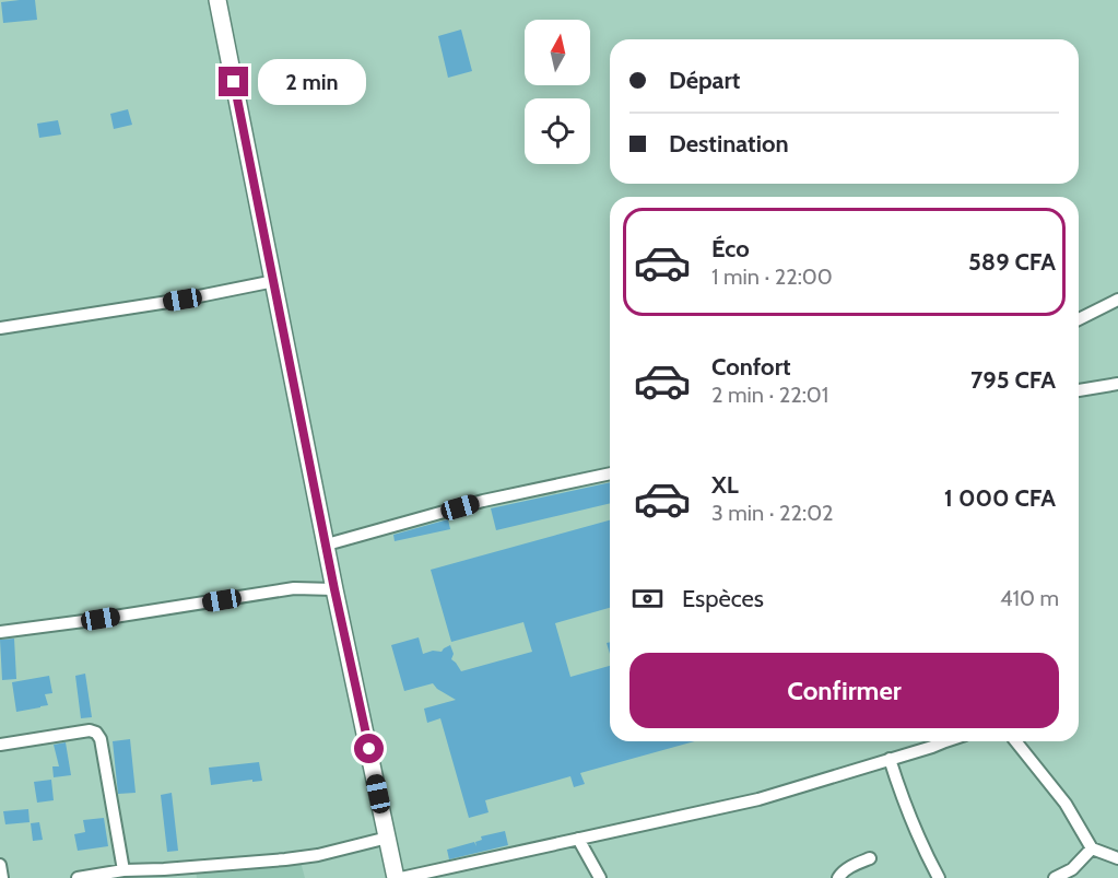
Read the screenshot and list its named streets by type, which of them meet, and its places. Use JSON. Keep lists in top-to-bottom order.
{
  "north": "top",
  "page": {
    "banner": ["Départ", "Destination"],
    "bubble": "2 min",
    "list": [
      {
        "name": "Éco",
        "note": "1 min · 22:00",
        "value": "589 CFA"
      },
      {
        "name": "Confort",
        "note": "2 min · 22:01",
        "value": "795 CFA"
      },
      {
        "name": "XL",
        "note": "3 min · 22:02",
        "value": "1 000 CFA"
      }
    ],
    "pay": ["Espèces", "410 m"],
    "buttons": "Confirmer"
  }
}
